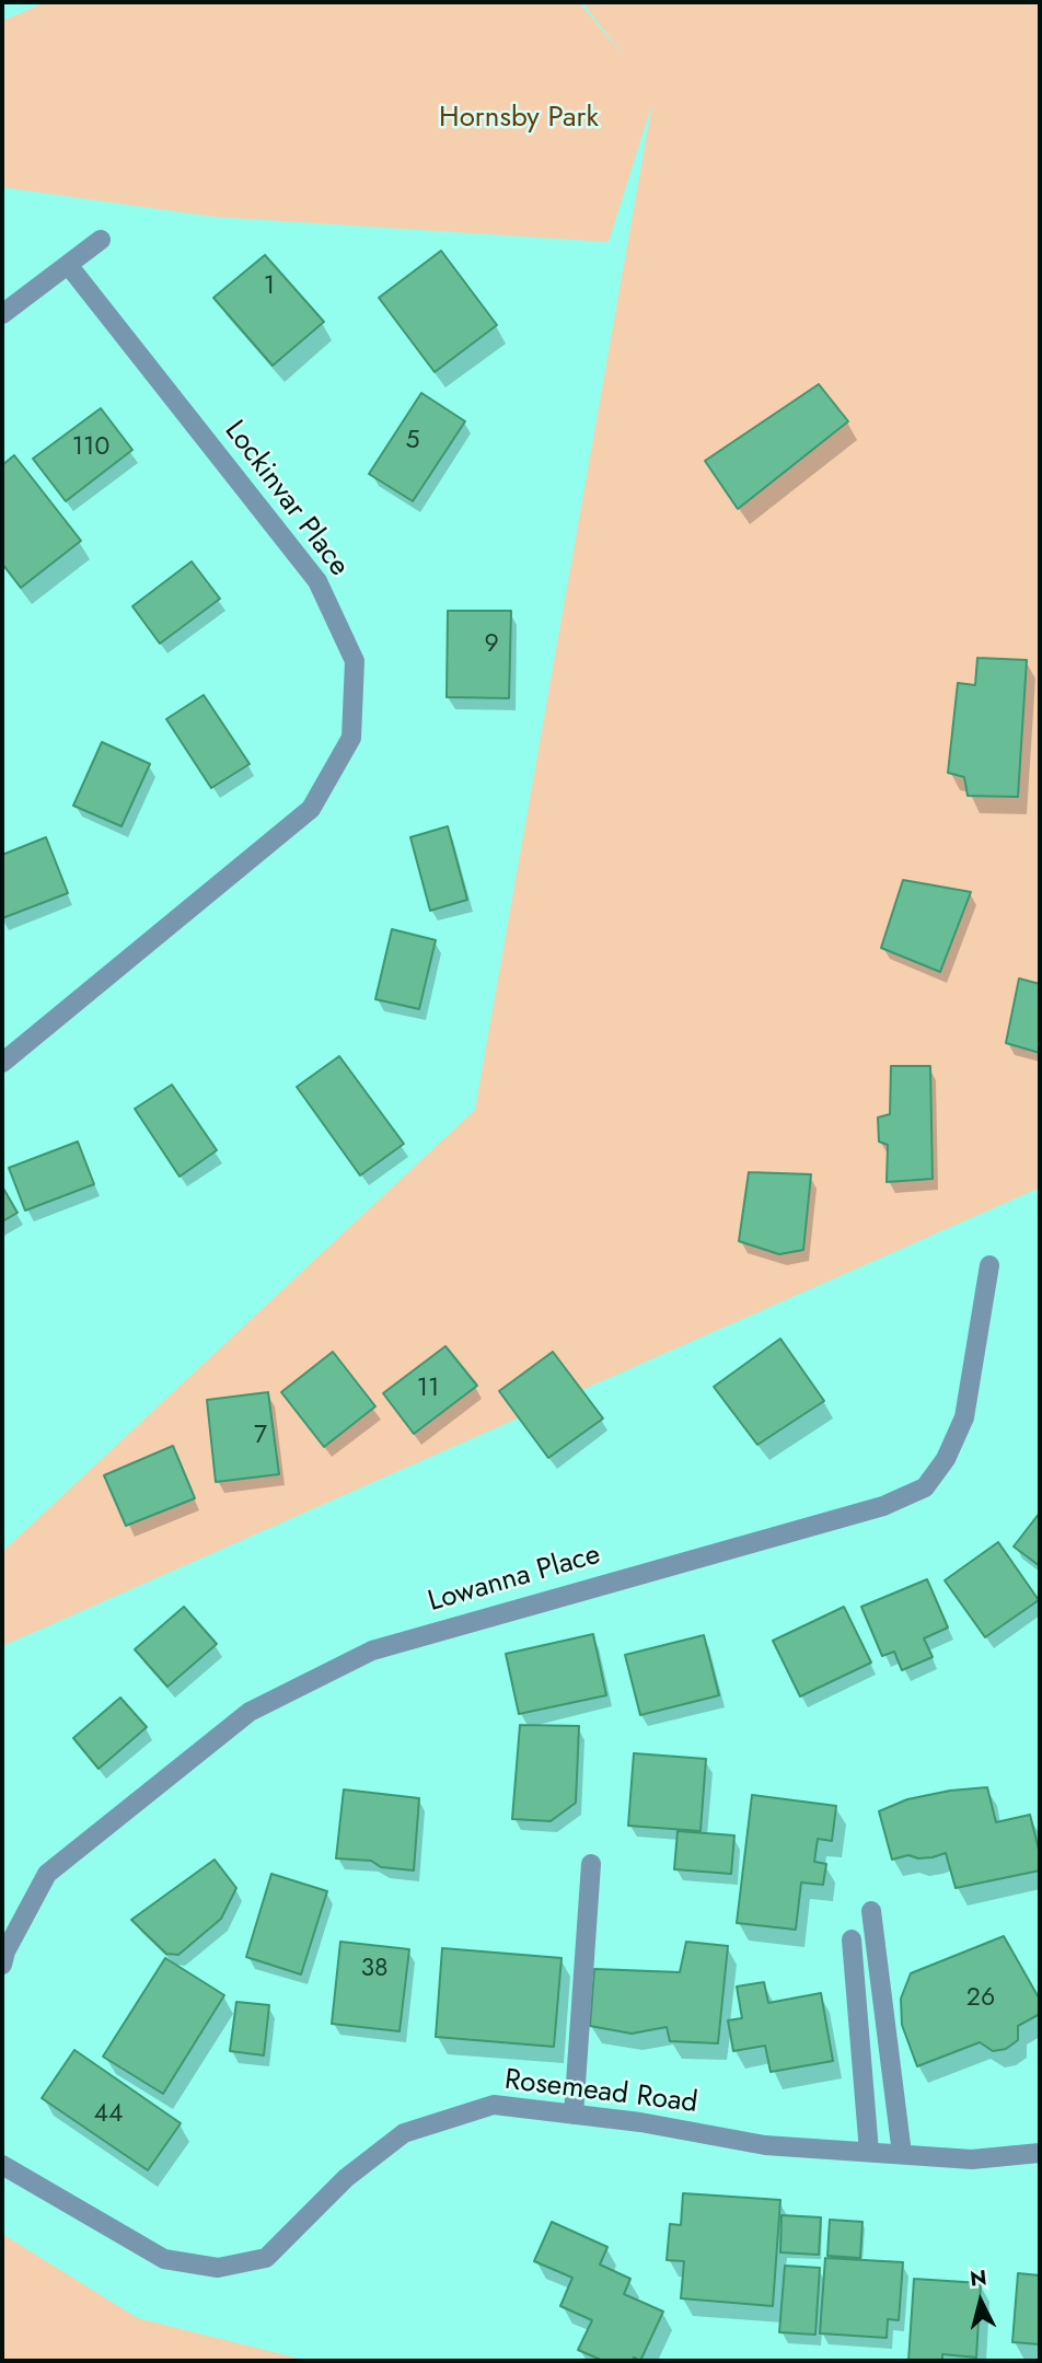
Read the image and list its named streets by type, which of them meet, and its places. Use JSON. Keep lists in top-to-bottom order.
{
  "streets": {
    "street": ["Lockinvar Place", "Lowanna Place", "Rosemead Road"]
  },
  "parks": ["Hornsby Park"],
  "house_numbers": [
    "1",
    "5",
    "110",
    "9",
    "11",
    "7",
    "38",
    "26",
    "44"
  ],
  "north": "top"
}
